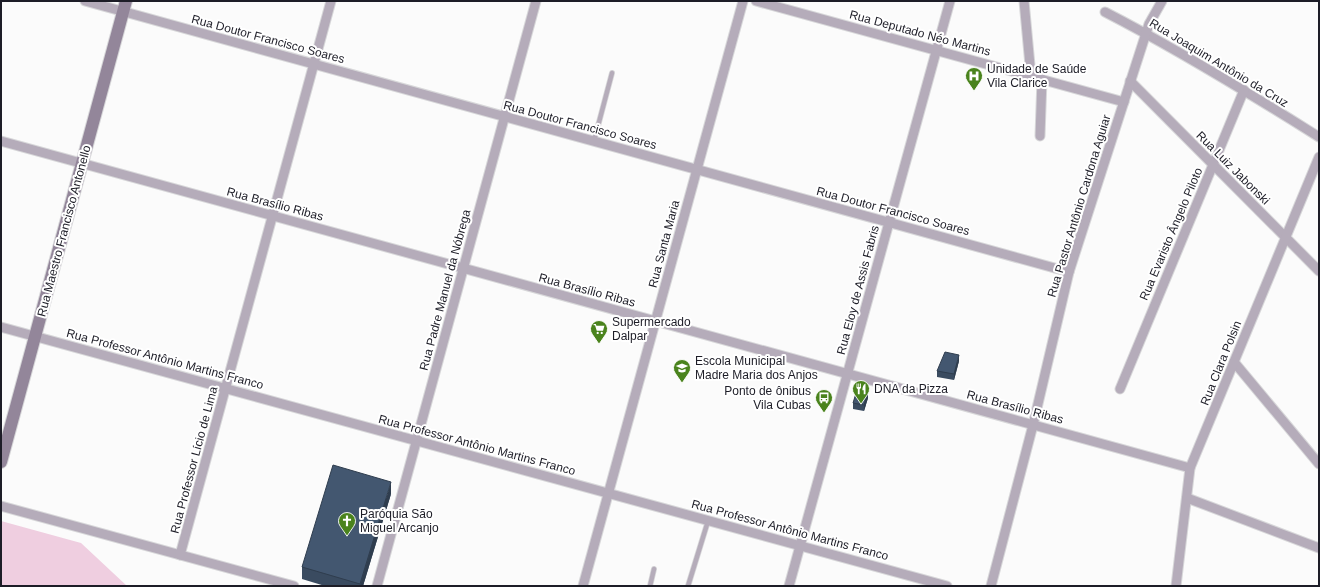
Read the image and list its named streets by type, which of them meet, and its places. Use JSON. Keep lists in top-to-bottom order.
{
  "streets": {
    "street": [
      "Rua Deputado Néo Martins",
      "Rua Doutor Francisco Soares",
      "Rua Joaquim Antônio da Cruz",
      "Rua Luiz Jabonski",
      "Rua Brasílio Ribas",
      "Rua Pastor Antônio Cardona Aguiar",
      "Rua Maestro Francisco Antonello",
      "Rua Evaristo Ângelo Piloto",
      "Rua Santa Maria",
      "Rua Padre Manuel da Nóbrega",
      "Rua Eloy de Assis Fabris",
      "Rua Professor Antônio Martins Franco",
      "Rua Clara Polsin",
      "Rua Professor Lício de Lima"
    ]
  },
  "crossings": [
    ["Rua Deputado Néo Martins", "Rua Pastor Antônio Cardona Aguiar"],
    ["Rua Deputado Néo Martins", "Rua Eloy de Assis Fabris"],
    ["Rua Doutor Francisco Soares", "Rua Pastor Antônio Cardona Aguiar"],
    ["Rua Doutor Francisco Soares", "Rua Maestro Francisco Antonello"],
    ["Rua Doutor Francisco Soares", "Rua Santa Maria"],
    ["Rua Doutor Francisco Soares", "Rua Padre Manuel da Nóbrega"],
    ["Rua Doutor Francisco Soares", "Rua Eloy de Assis Fabris"],
    ["Rua Doutor Francisco Soares", "Rua Professor Lício de Lima"],
    ["Rua Joaquim Antônio da Cruz", "Rua Pastor Antônio Cardona Aguiar"],
    ["Rua Joaquim Antônio da Cruz", "Rua Evaristo Ângelo Piloto"],
    ["Rua Luiz Jabonski", "Rua Pastor Antônio Cardona Aguiar"],
    ["Rua Luiz Jabonski", "Rua Evaristo Ângelo Piloto"],
    ["Rua Luiz Jabonski", "Rua Clara Polsin"],
    ["Rua Brasílio Ribas", "Rua Pastor Antônio Cardona Aguiar"],
    ["Rua Brasílio Ribas", "Rua Maestro Francisco Antonello"],
    ["Rua Brasílio Ribas", "Rua Santa Maria"],
    ["Rua Brasílio Ribas", "Rua Padre Manuel da Nóbrega"],
    ["Rua Brasílio Ribas", "Rua Eloy de Assis Fabris"],
    ["Rua Brasílio Ribas", "Rua Clara Polsin"],
    ["Rua Brasílio Ribas", "Rua Professor Lício de Lima"],
    ["Rua Maestro Francisco Antonello", "Rua Professor Antônio Martins Franco"],
    ["Rua Santa Maria", "Rua Professor Antônio Martins Franco"],
    ["Rua Padre Manuel da Nóbrega", "Rua Professor Antônio Martins Franco"],
    ["Rua Eloy de Assis Fabris", "Rua Professor Antônio Martins Franco"],
    ["Rua Professor Antônio Martins Franco", "Rua Professor Lício de Lima"]
  ],
  "places": {
    "hospital": ["Unidade de Saúde Vila Clarice"],
    "supermarket": ["Supermercado Dalpar"],
    "school or university": ["Escola Municipal Madre Maria dos Anjos"],
    "restaurant": ["DNA da Pizza"],
    "bus stop": ["Ponto de ônibus Vila Cubas"],
    "church": ["Paróquia São Miguel Arcanjo"]
  }
}
